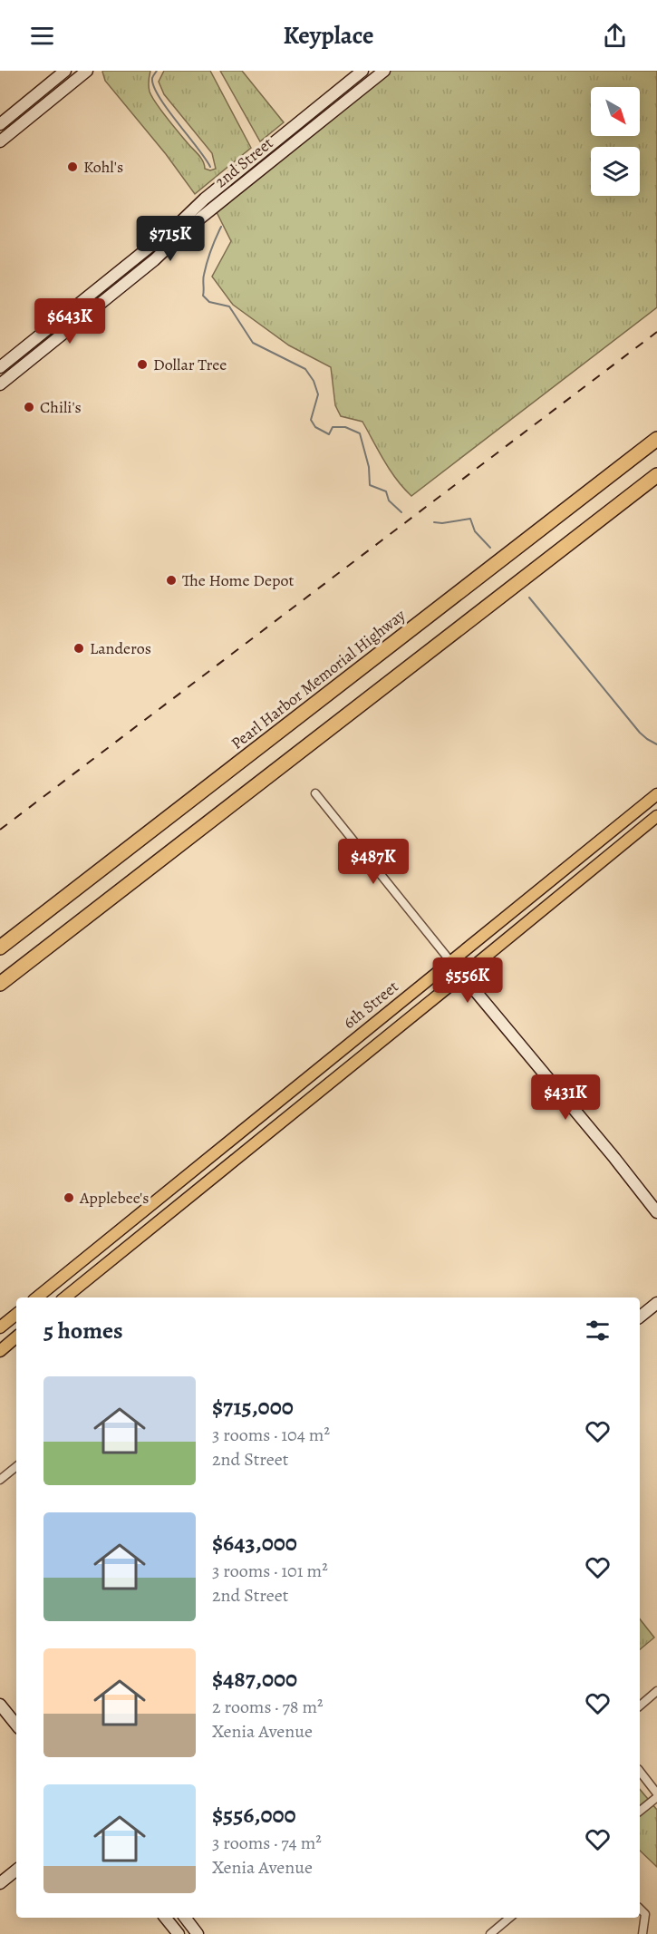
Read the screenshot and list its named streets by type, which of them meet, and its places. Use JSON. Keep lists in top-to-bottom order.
{
  "streets": {
    "highway": ["Pearl Harbor Memorial Highway"],
    "main road": ["6th Street"],
    "street": ["2nd Street"]
  },
  "places": [
    "Kohl's",
    "Dollar Tree",
    "Chili's",
    "The Home Depot",
    "Landeros",
    "Applebee's"
  ],
  "north": "bottom right",
  "page": {
    "header": "Keyplace",
    "price": [
      "$715K",
      "$643K",
      "$487K",
      "$556K",
      "$431K"
    ],
    "heading": "5 homes",
    "list": [
      {
        "name": "$715,000",
        "note": "3 rooms · 104 m² · 2nd Street"
      },
      {
        "name": "$643,000",
        "note": "3 rooms · 101 m² · 2nd Street"
      },
      {
        "name": "$487,000",
        "note": "2 rooms · 78 m² · Xenia Avenue"
      },
      {
        "name": "$556,000",
        "note": "3 rooms · 74 m² · Xenia Avenue"
      }
    ]
  }
}
